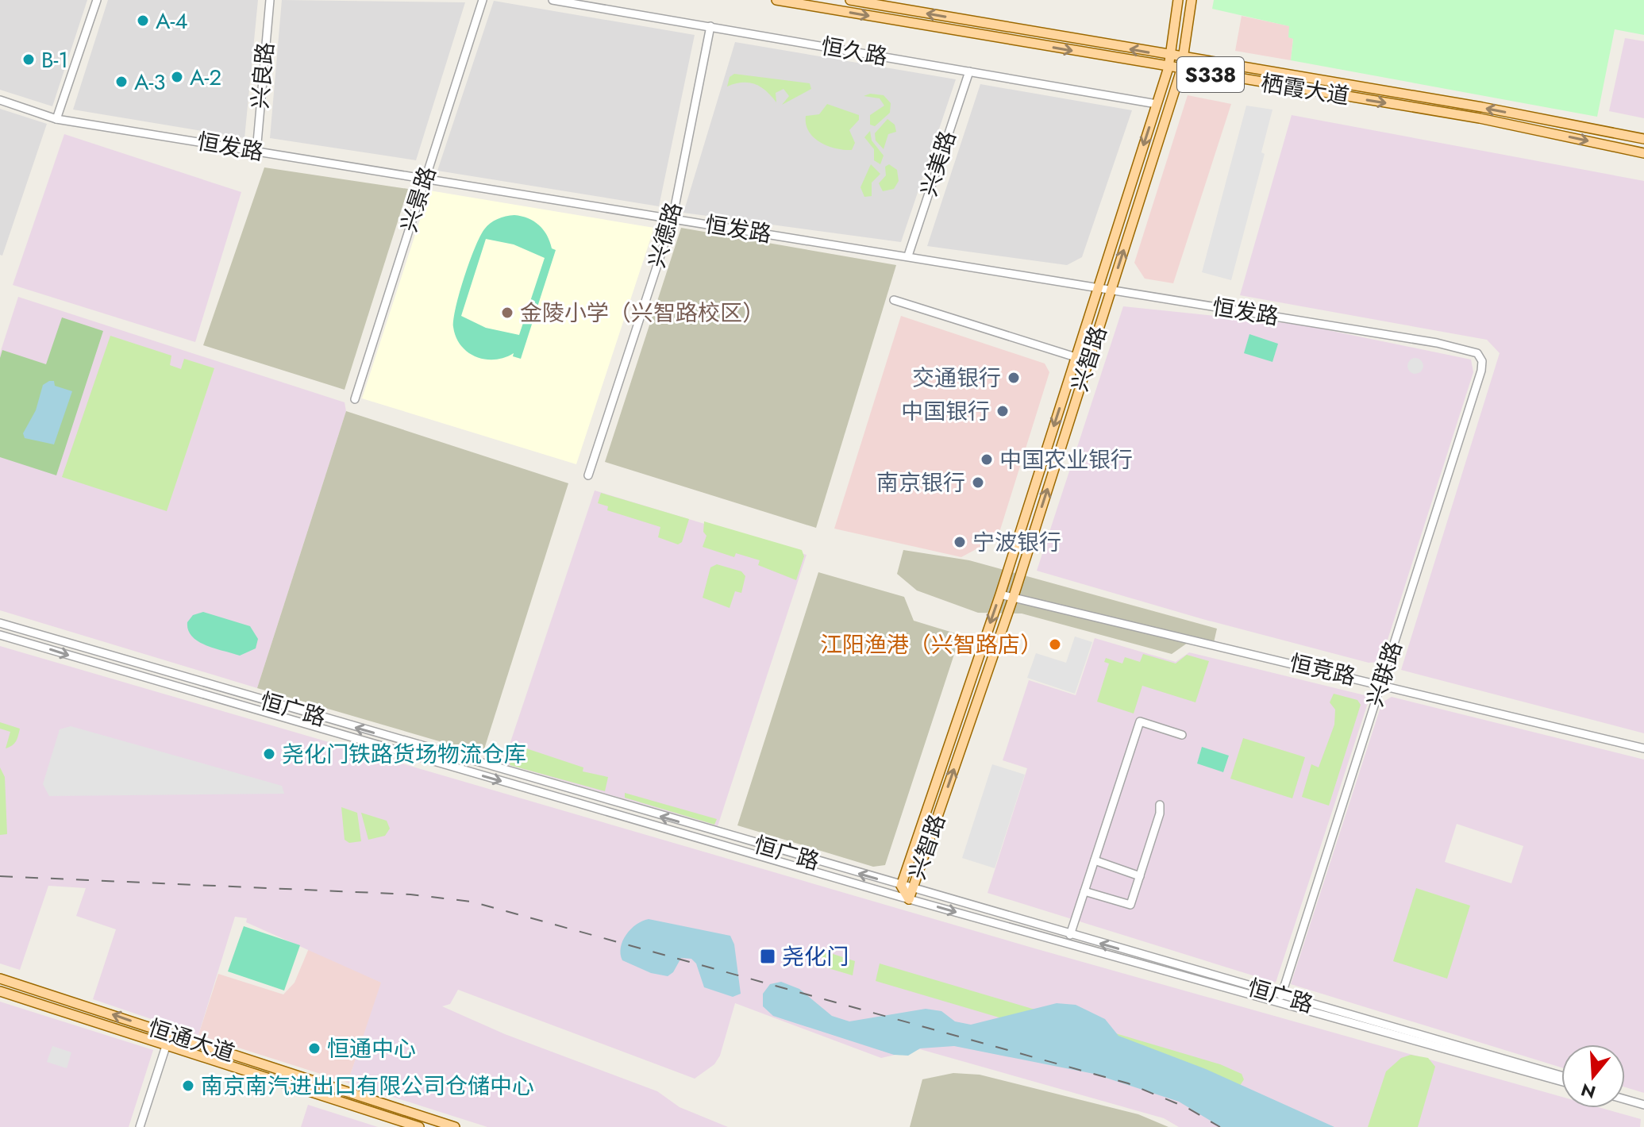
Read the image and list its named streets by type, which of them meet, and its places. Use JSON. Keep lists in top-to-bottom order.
{
  "streets": {
    "main road": [
      "S338",
      "栖霞大道",
      "兴智路",
      "恒通大道"
    ],
    "street": [
      "恒久路",
      "兴良路",
      "恒发路",
      "兴美路",
      "兴景路",
      "兴德路",
      "恒竞路",
      "兴联路",
      "恒广路"
    ]
  },
  "crossings": [
    ["恒久路", "兴美路"],
    ["恒久路", "兴德路"],
    ["恒久路", "兴智路"],
    ["兴良路", "恒发路"],
    ["栖霞大道", "兴智路"],
    ["恒发路", "兴美路"],
    ["恒发路", "兴景路"],
    ["恒发路", "兴德路"],
    ["恒发路", "兴智路"],
    ["恒发路", "兴联路"],
    ["兴智路", "恒竞路"],
    ["兴智路", "恒广路"],
    ["恒竞路", "兴联路"],
    ["兴联路", "恒广路"]
  ],
  "places": {
    "other": [
      "A-4",
      "B-1",
      "A-2",
      "A-3",
      "金陵小学（兴智路校区）",
      "交通银行",
      "中国银行",
      "中国农业银行",
      "南京银行",
      "宁波银行",
      "江阳渔港（兴智路店）",
      "尧化门铁路货场物流仓库",
      "恒通中心",
      "南京南汽进出口有限公司仓储中心"
    ],
    "transit": ["尧化门"]
  },
  "north": "bottom"
}
